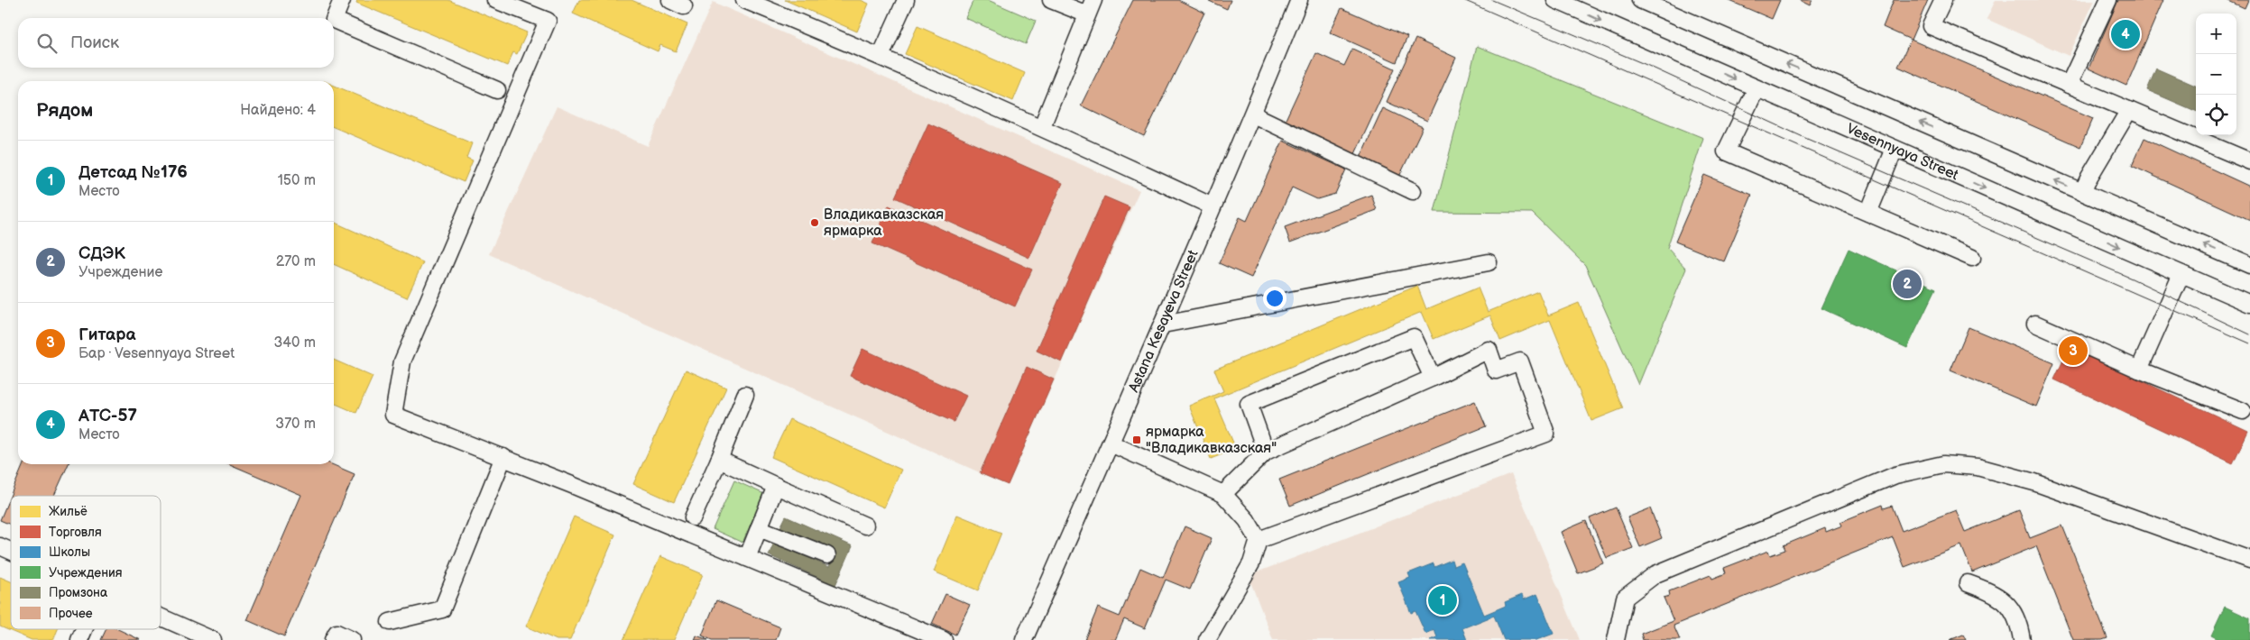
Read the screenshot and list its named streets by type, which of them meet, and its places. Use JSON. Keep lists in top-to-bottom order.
{
  "streets": {
    "street": ["Vesennyaya Street", "Astana Kesayeva Street"]
  },
  "places": {
    "other": ["Владикавказская ярмарка"],
    "transit": ["ярмарка \"Владикавказская\""]
  },
  "legend": [
    "Жильё",
    "Торговля",
    "Школы",
    "Учреждения",
    "Промзона",
    "Прочее"
  ],
  "page": {
    "map_buttons": ["+", "−"],
    "pins": [
      "4",
      "2",
      "3",
      "1"
    ],
    "search": "Поиск",
    "heading": ["Рядом", "Найдено: 4"],
    "list": [
      {
        "mark": "1",
        "name": "Детсад №176",
        "note": "Место",
        "value": "150 m"
      },
      {
        "mark": "2",
        "name": "СДЭК",
        "note": "Учреждение",
        "value": "270 m"
      },
      {
        "mark": "3",
        "name": "Гитара",
        "note": "Бар · Vesennyaya Street",
        "value": "340 m"
      },
      {
        "mark": "4",
        "name": "АТС-57",
        "note": "Место",
        "value": "370 m"
      }
    ]
  }
}
